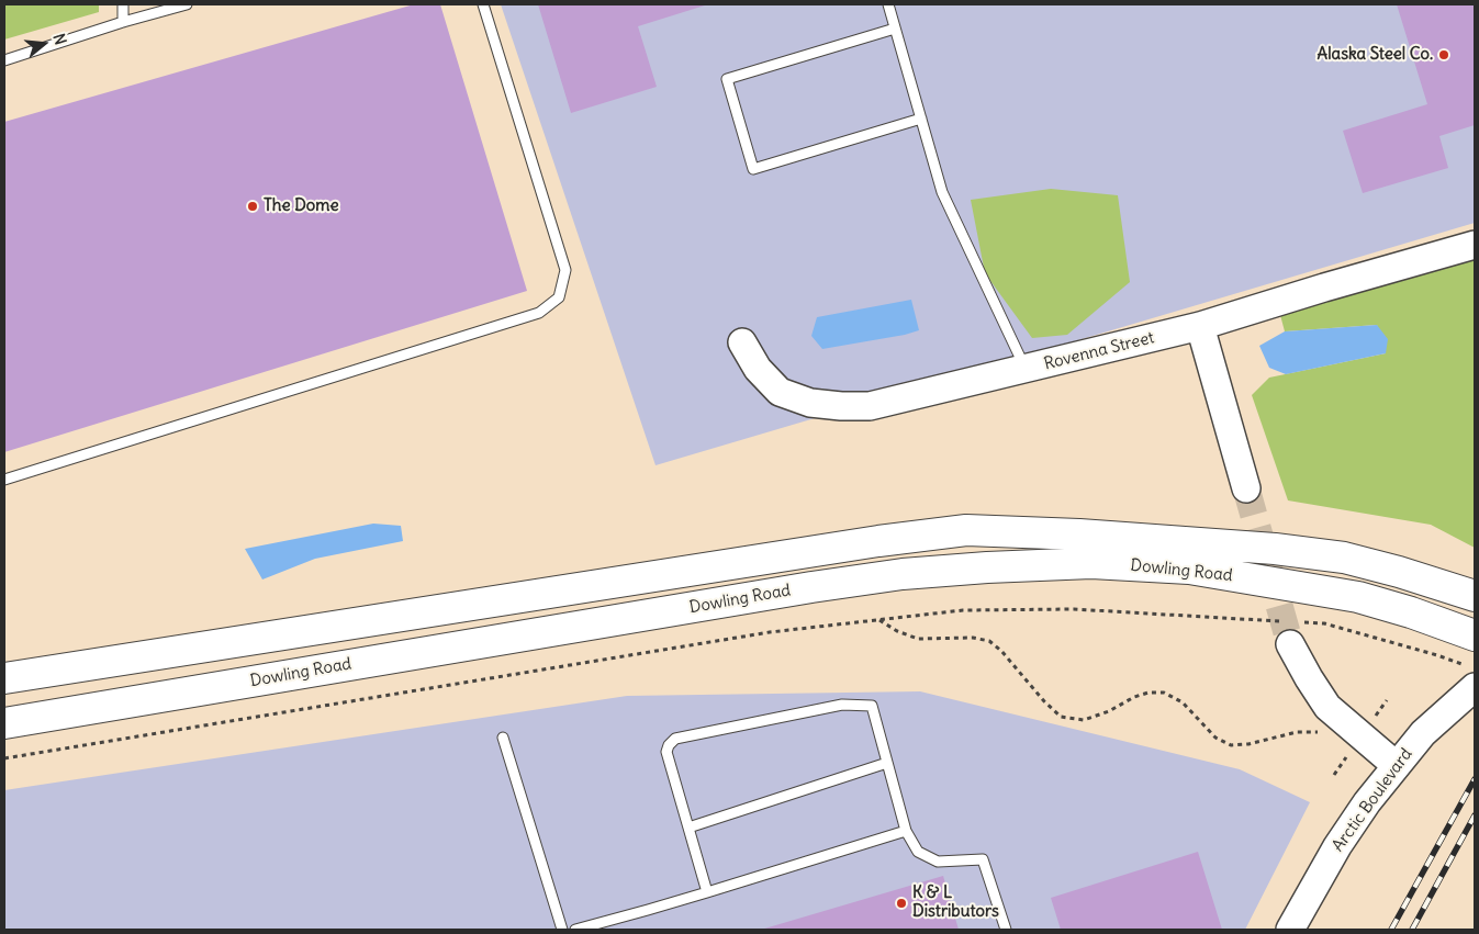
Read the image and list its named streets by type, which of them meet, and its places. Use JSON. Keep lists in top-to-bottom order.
{
  "streets": {
    "main road": ["Dowling Road"],
    "street": ["Rovenna Street", "Arctic Boulevard"]
  },
  "places": ["Alaska Steel Co.", "The Dome", "K & L Distributors"],
  "north": "right"
}
